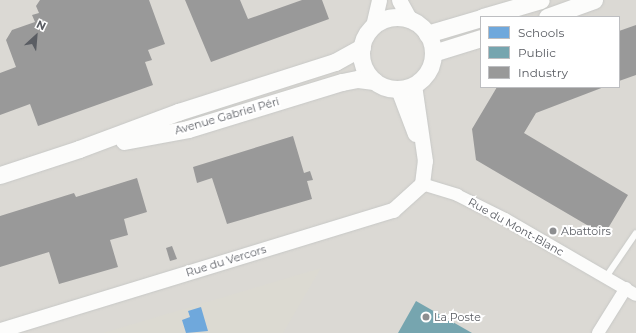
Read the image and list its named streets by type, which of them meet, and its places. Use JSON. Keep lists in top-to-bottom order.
{
  "streets": {
    "main road": ["Avenue Gabriel Péri"],
    "street": ["Rue du Mont-Blanc", "Rue du Vercors"]
  },
  "crossings": [
    ["Rue du Mont-Blanc", "Rue du Vercors"]
  ],
  "places": ["Abattoirs", "La Poste"],
  "legend": ["Schools", "Public", "Industry"],
  "north": "top right"
}
